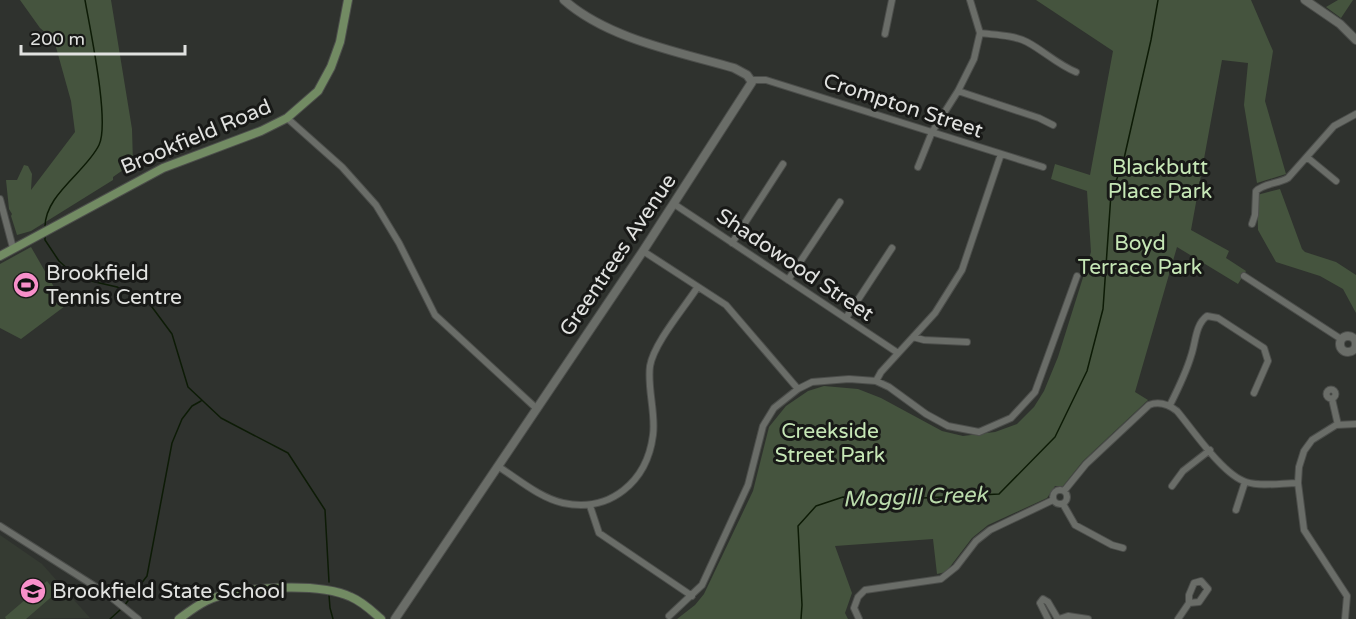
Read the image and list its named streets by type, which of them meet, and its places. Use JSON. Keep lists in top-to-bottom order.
{
  "streets": {
    "main road": ["Brookfield Road"],
    "street": ["Crompton Street", "Greentrees Avenue", "Shadowood Street"]
  },
  "crossings": [
    ["Crompton Street", "Greentrees Avenue"],
    ["Greentrees Avenue", "Shadowood Street"]
  ],
  "water": ["Moggill Creek"],
  "parks": ["Blackbutt Place Park", "Boyd Terrace Park", "Creekside Street Park"],
  "places": {
    "sports": ["Brookfield Tennis Centre"],
    "school or university": ["Brookfield State School"]
  },
  "scale_bar": "200 m"
}
